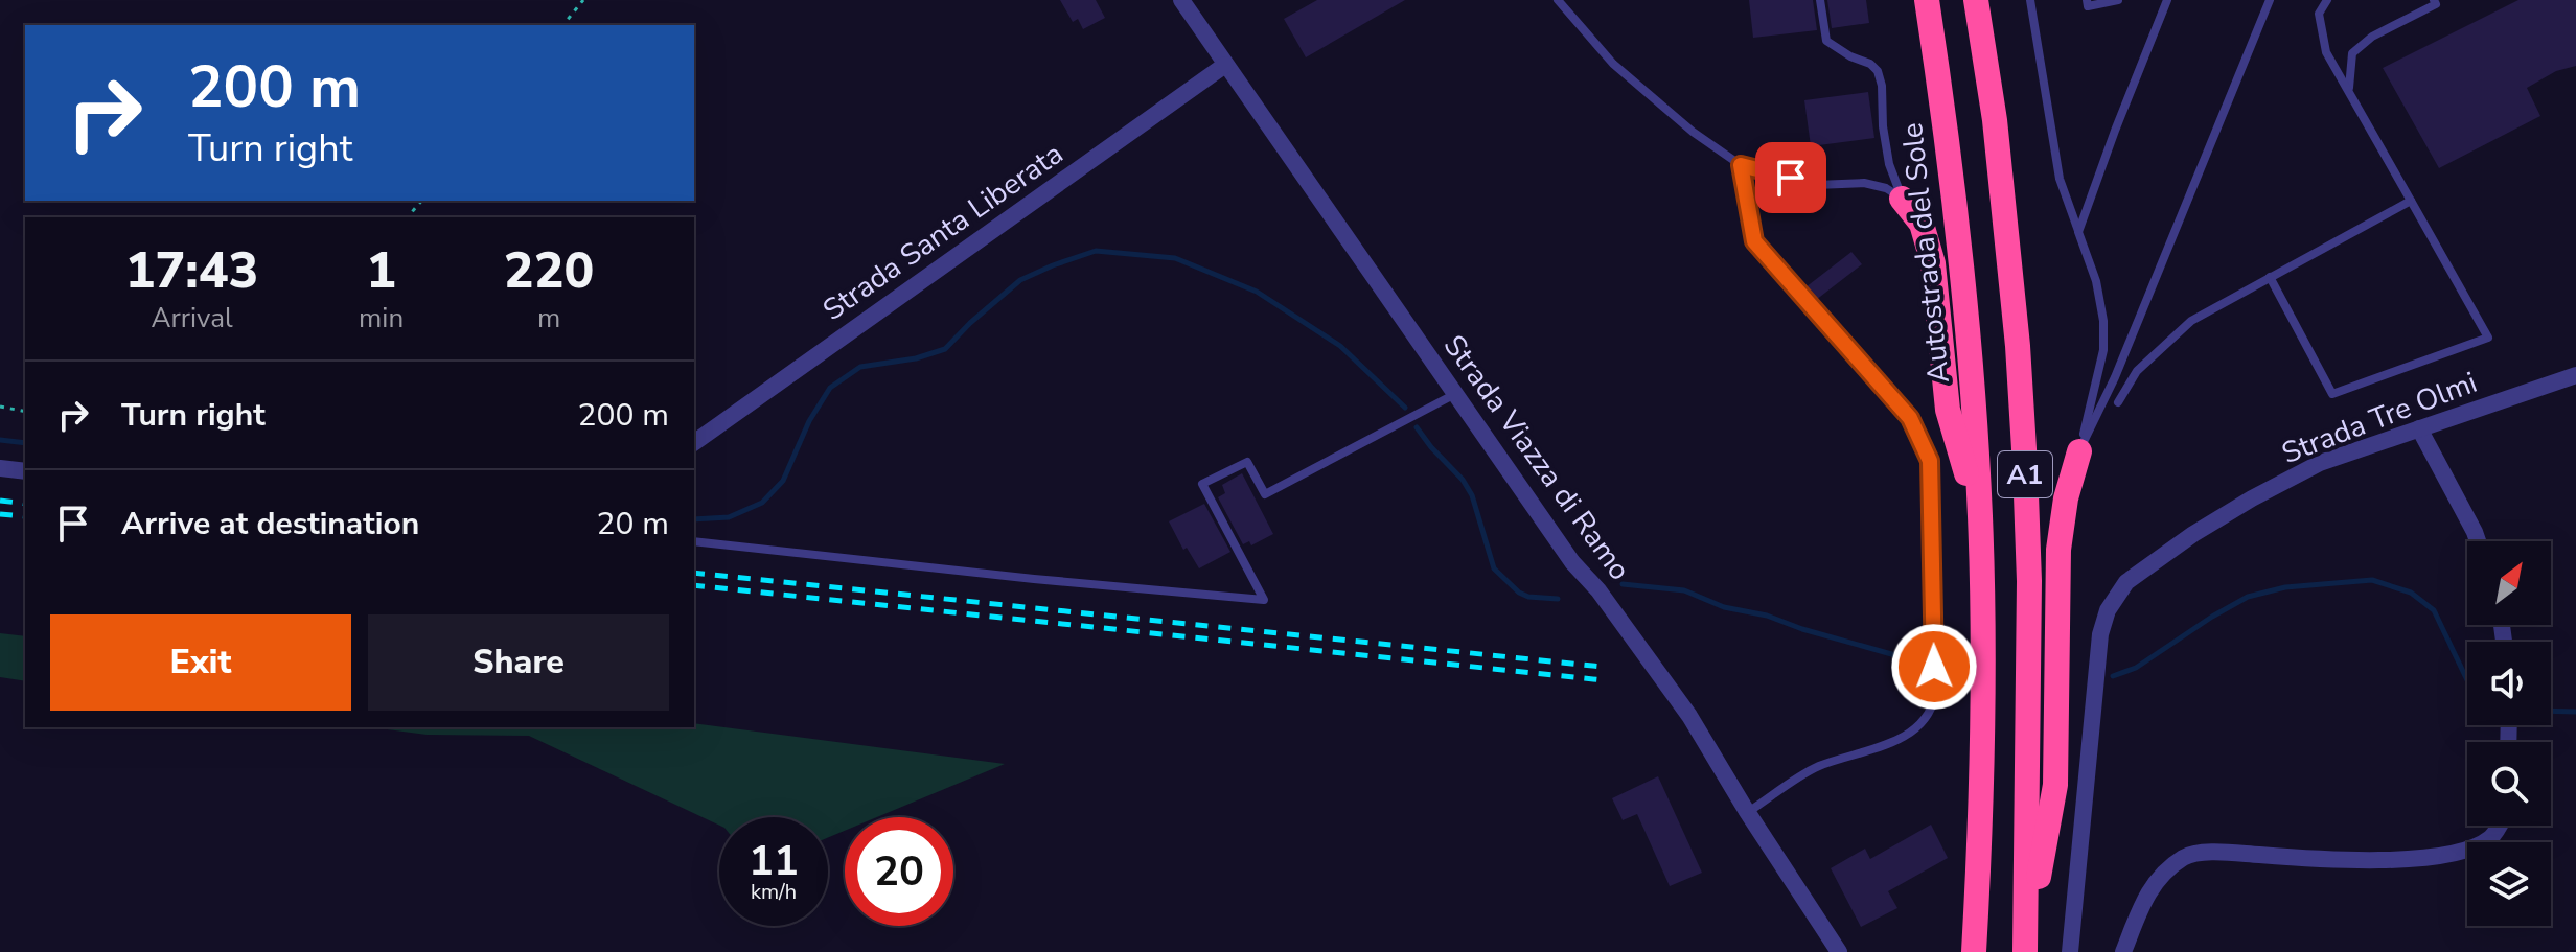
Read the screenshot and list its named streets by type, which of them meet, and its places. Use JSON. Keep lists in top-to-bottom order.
{
  "streets": {
    "highway": ["Autostrada del Sole", "A1"],
    "street": ["Strada Santa Liberata", "Strada Tre Olmi", "Strada Viazza di Ramo"]
  },
  "crossings": [
    ["Strada Santa Liberata", "Strada Viazza di Ramo"]
  ],
  "north": "top right",
  "page": {
    "turn": ["200 m", "Turn right"],
    "eta": [
      "17:43",
      "Arrival",
      "1",
      "min",
      "220",
      "m"
    ],
    "list": [
      {
        "name": "Turn right",
        "value": "200 m"
      },
      {
        "name": "Arrive at destination",
        "value": "20 m"
      }
    ],
    "buttons": ["Exit", "Share"],
    "speed": "11 km/h",
    "limit": "20"
  }
}
